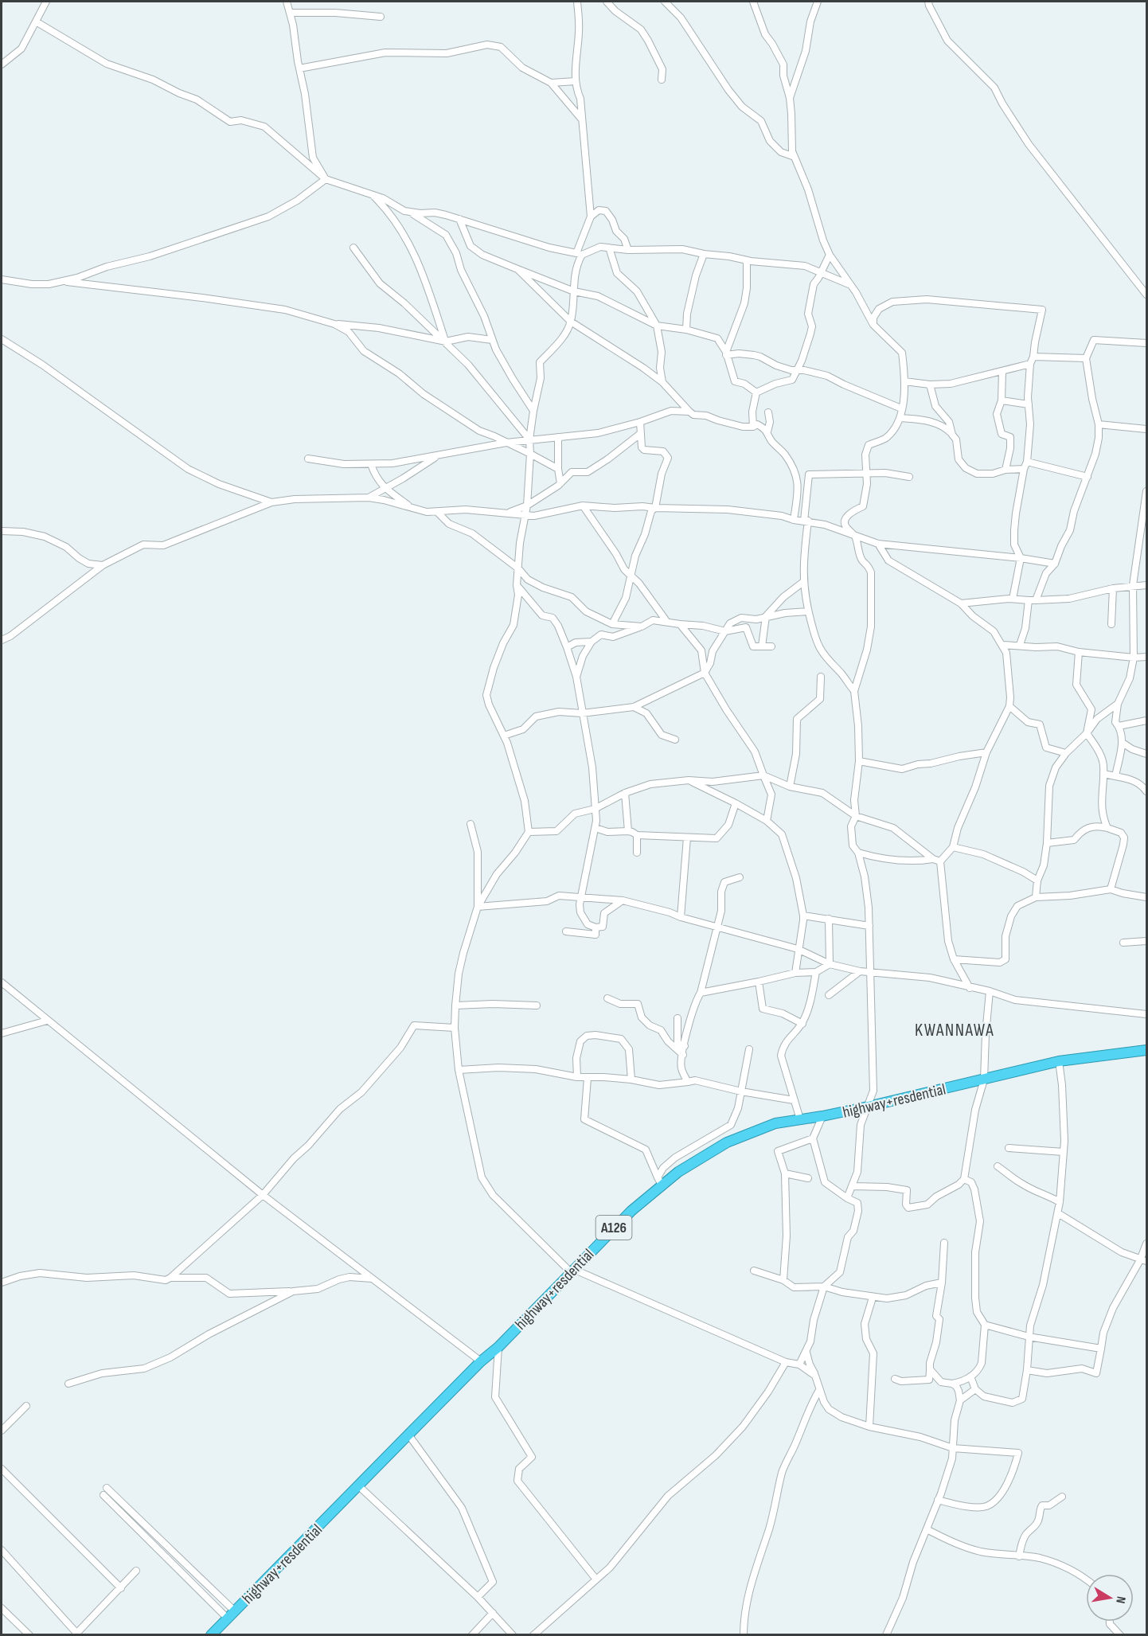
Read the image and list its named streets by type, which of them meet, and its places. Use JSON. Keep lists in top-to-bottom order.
{
  "streets": {
    "highway": ["highway+resdential", "A126"]
  },
  "districts": ["KWANNAWA"],
  "north": "right"
}
